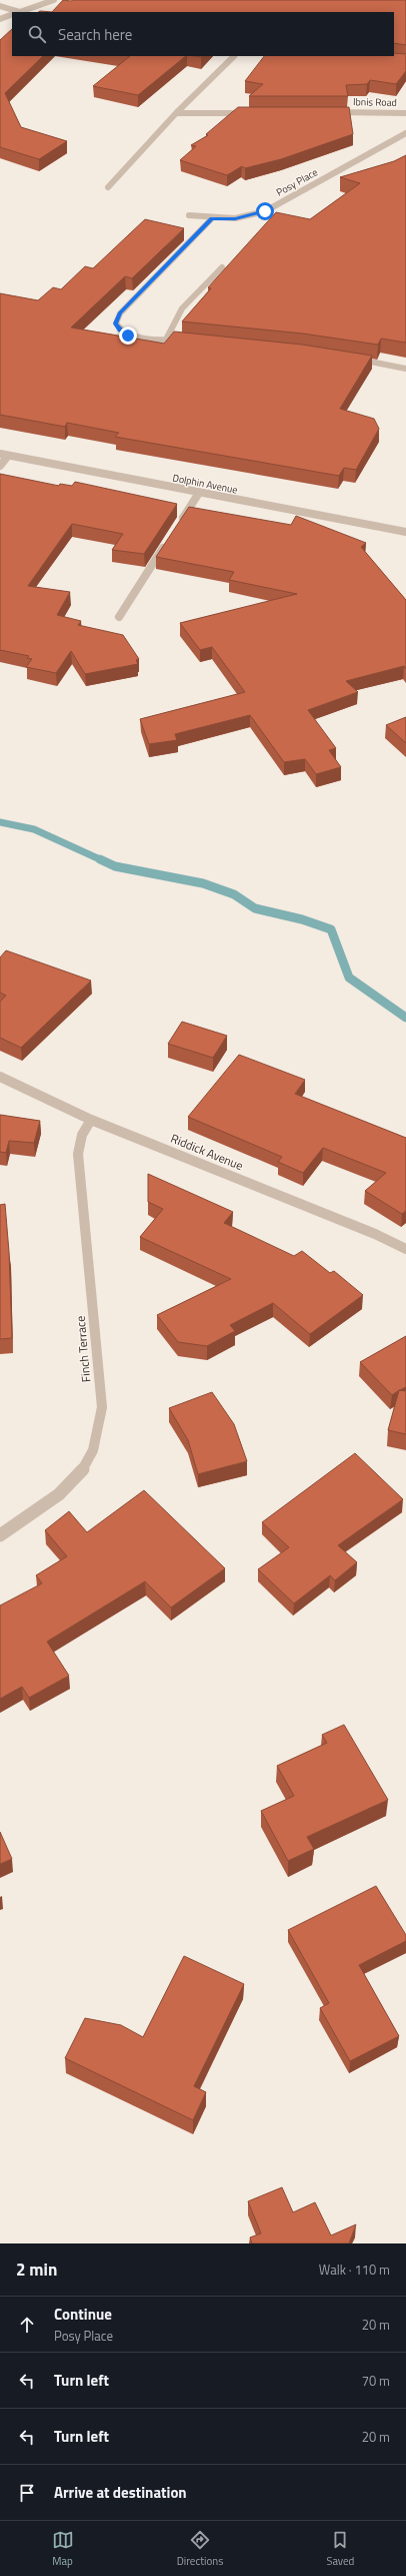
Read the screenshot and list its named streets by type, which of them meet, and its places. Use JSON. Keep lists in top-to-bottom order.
{
  "streets": {
    "street": [
      "Ibnis Road",
      "Posy Place",
      "Dolphin Avenue",
      "Riddick Avenue",
      "Finch Terrace"
    ]
  },
  "crossings": [
    ["Riddick Avenue", "Finch Terrace"]
  ],
  "page": {
    "search": "Search here",
    "heading": ["2 min", "Walk · 110 m"],
    "list": [
      ["Continue", "Posy Place", "20 m"],
      ["Turn left", "70 m"],
      ["Turn left", "20 m"],
      "Arrive at destination"
    ],
    "nav": ["Map", "Directions", "Saved"]
  }
}
